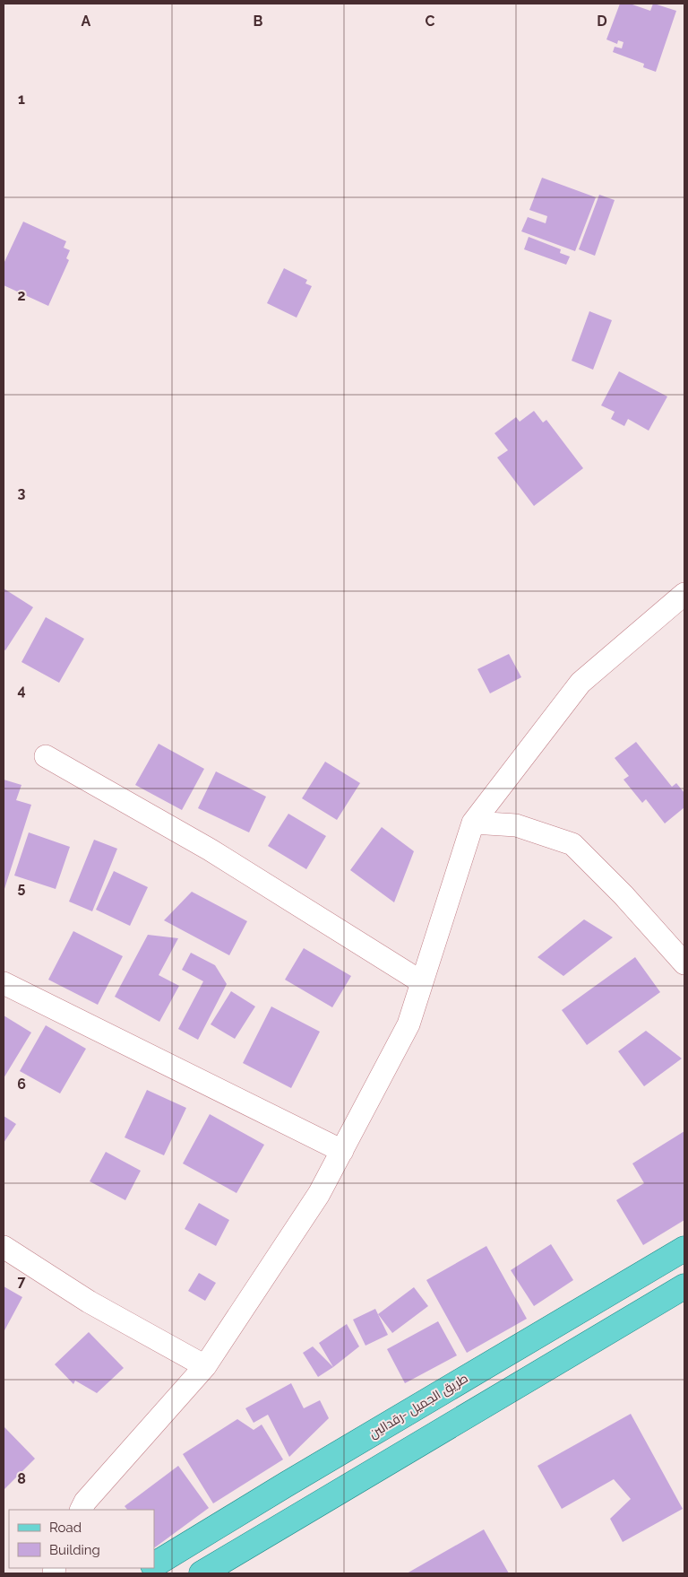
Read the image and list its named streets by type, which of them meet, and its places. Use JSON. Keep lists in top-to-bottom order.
{
  "streets": {
    "main road": ["طريق الجميل -رقدالين"]
  },
  "legend": ["Road", "Building"],
  "grid": {
    "columns": [
      "A",
      "B",
      "C",
      "D"
    ],
    "rows": [
      "1",
      "2",
      "3",
      "4",
      "5",
      "6",
      "7",
      "8"
    ]
  }
}
